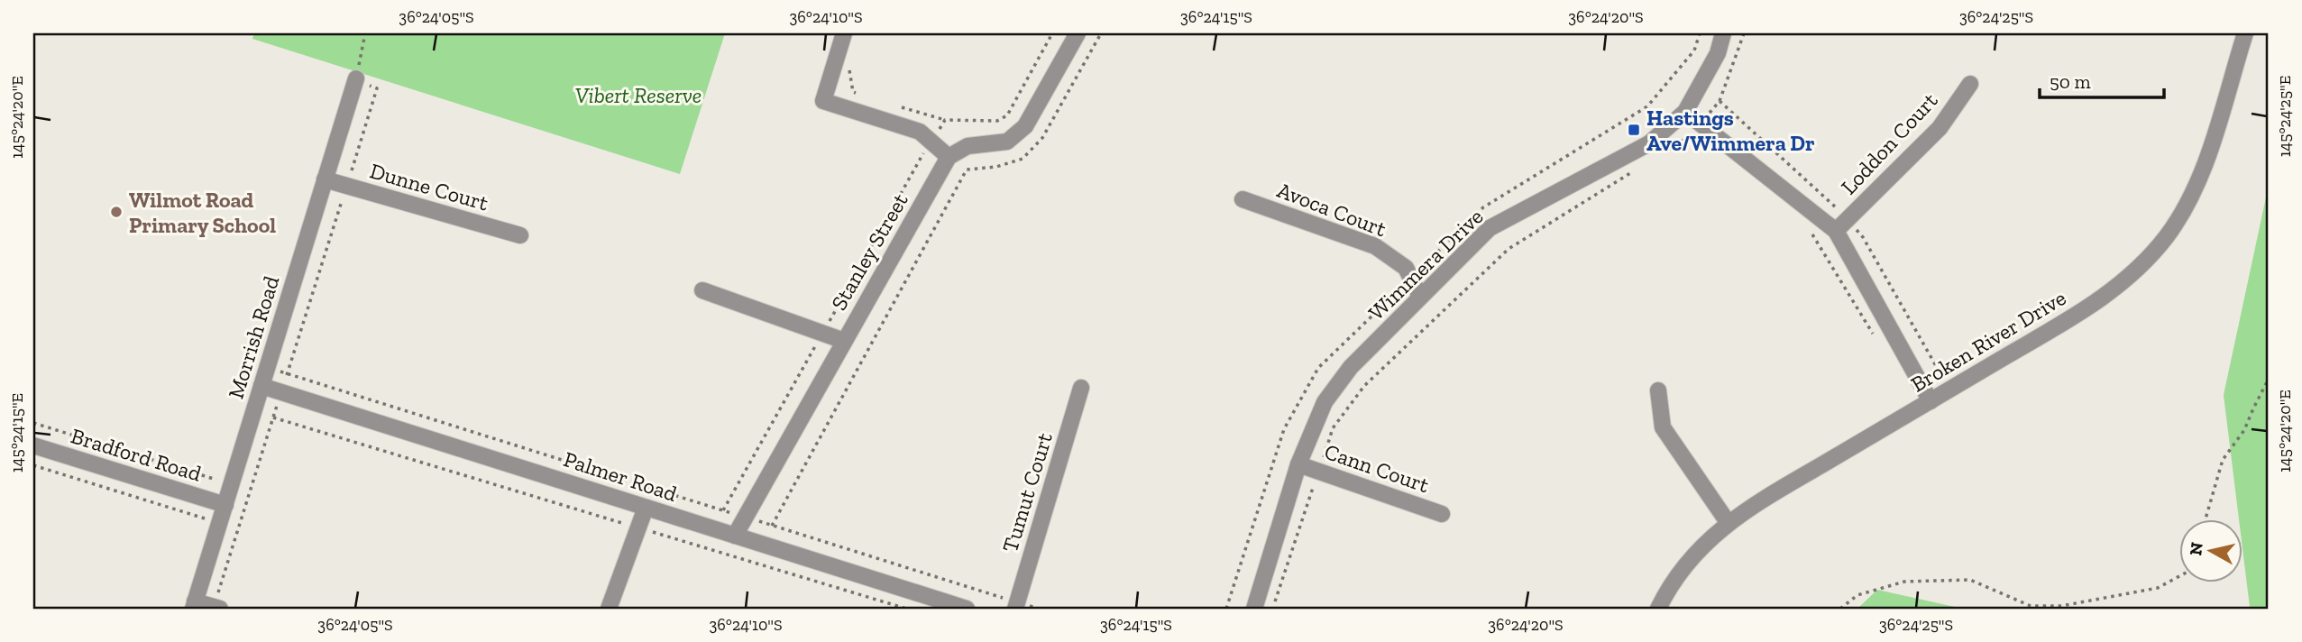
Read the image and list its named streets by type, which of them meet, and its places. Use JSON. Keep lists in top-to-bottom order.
{
  "streets": {
    "street": [
      "Loddon Court",
      "Dunne Court",
      "Avoca Court",
      "Stanley Street",
      "Wimmera Drive",
      "Morrish Road",
      "Broken River Drive",
      "Bradford Road",
      "Cann Court",
      "Palmer Road",
      "Tumut Court"
    ]
  },
  "crossings": [
    ["Dunne Court", "Morrish Road"],
    ["Avoca Court", "Wimmera Drive"],
    ["Stanley Street", "Palmer Road"],
    ["Wimmera Drive", "Cann Court"],
    ["Morrish Road", "Bradford Road"],
    ["Morrish Road", "Palmer Road"]
  ],
  "parks": ["Vibert Reserve"],
  "places": {
    "transit": ["Hastings Ave/Wimmera Dr"],
    "other": ["Wilmot Road Primary School"]
  },
  "scale_bar": "50 m",
  "north": "left",
  "coordinates": [
    "36°24'05\"S",
    "36°24'10\"S",
    "36°24'15\"S",
    "36°24'20\"S",
    "36°24'25\"S",
    "145°24'25\"E",
    "145°24'20\"E",
    "145°24'15\"E"
  ]
}
